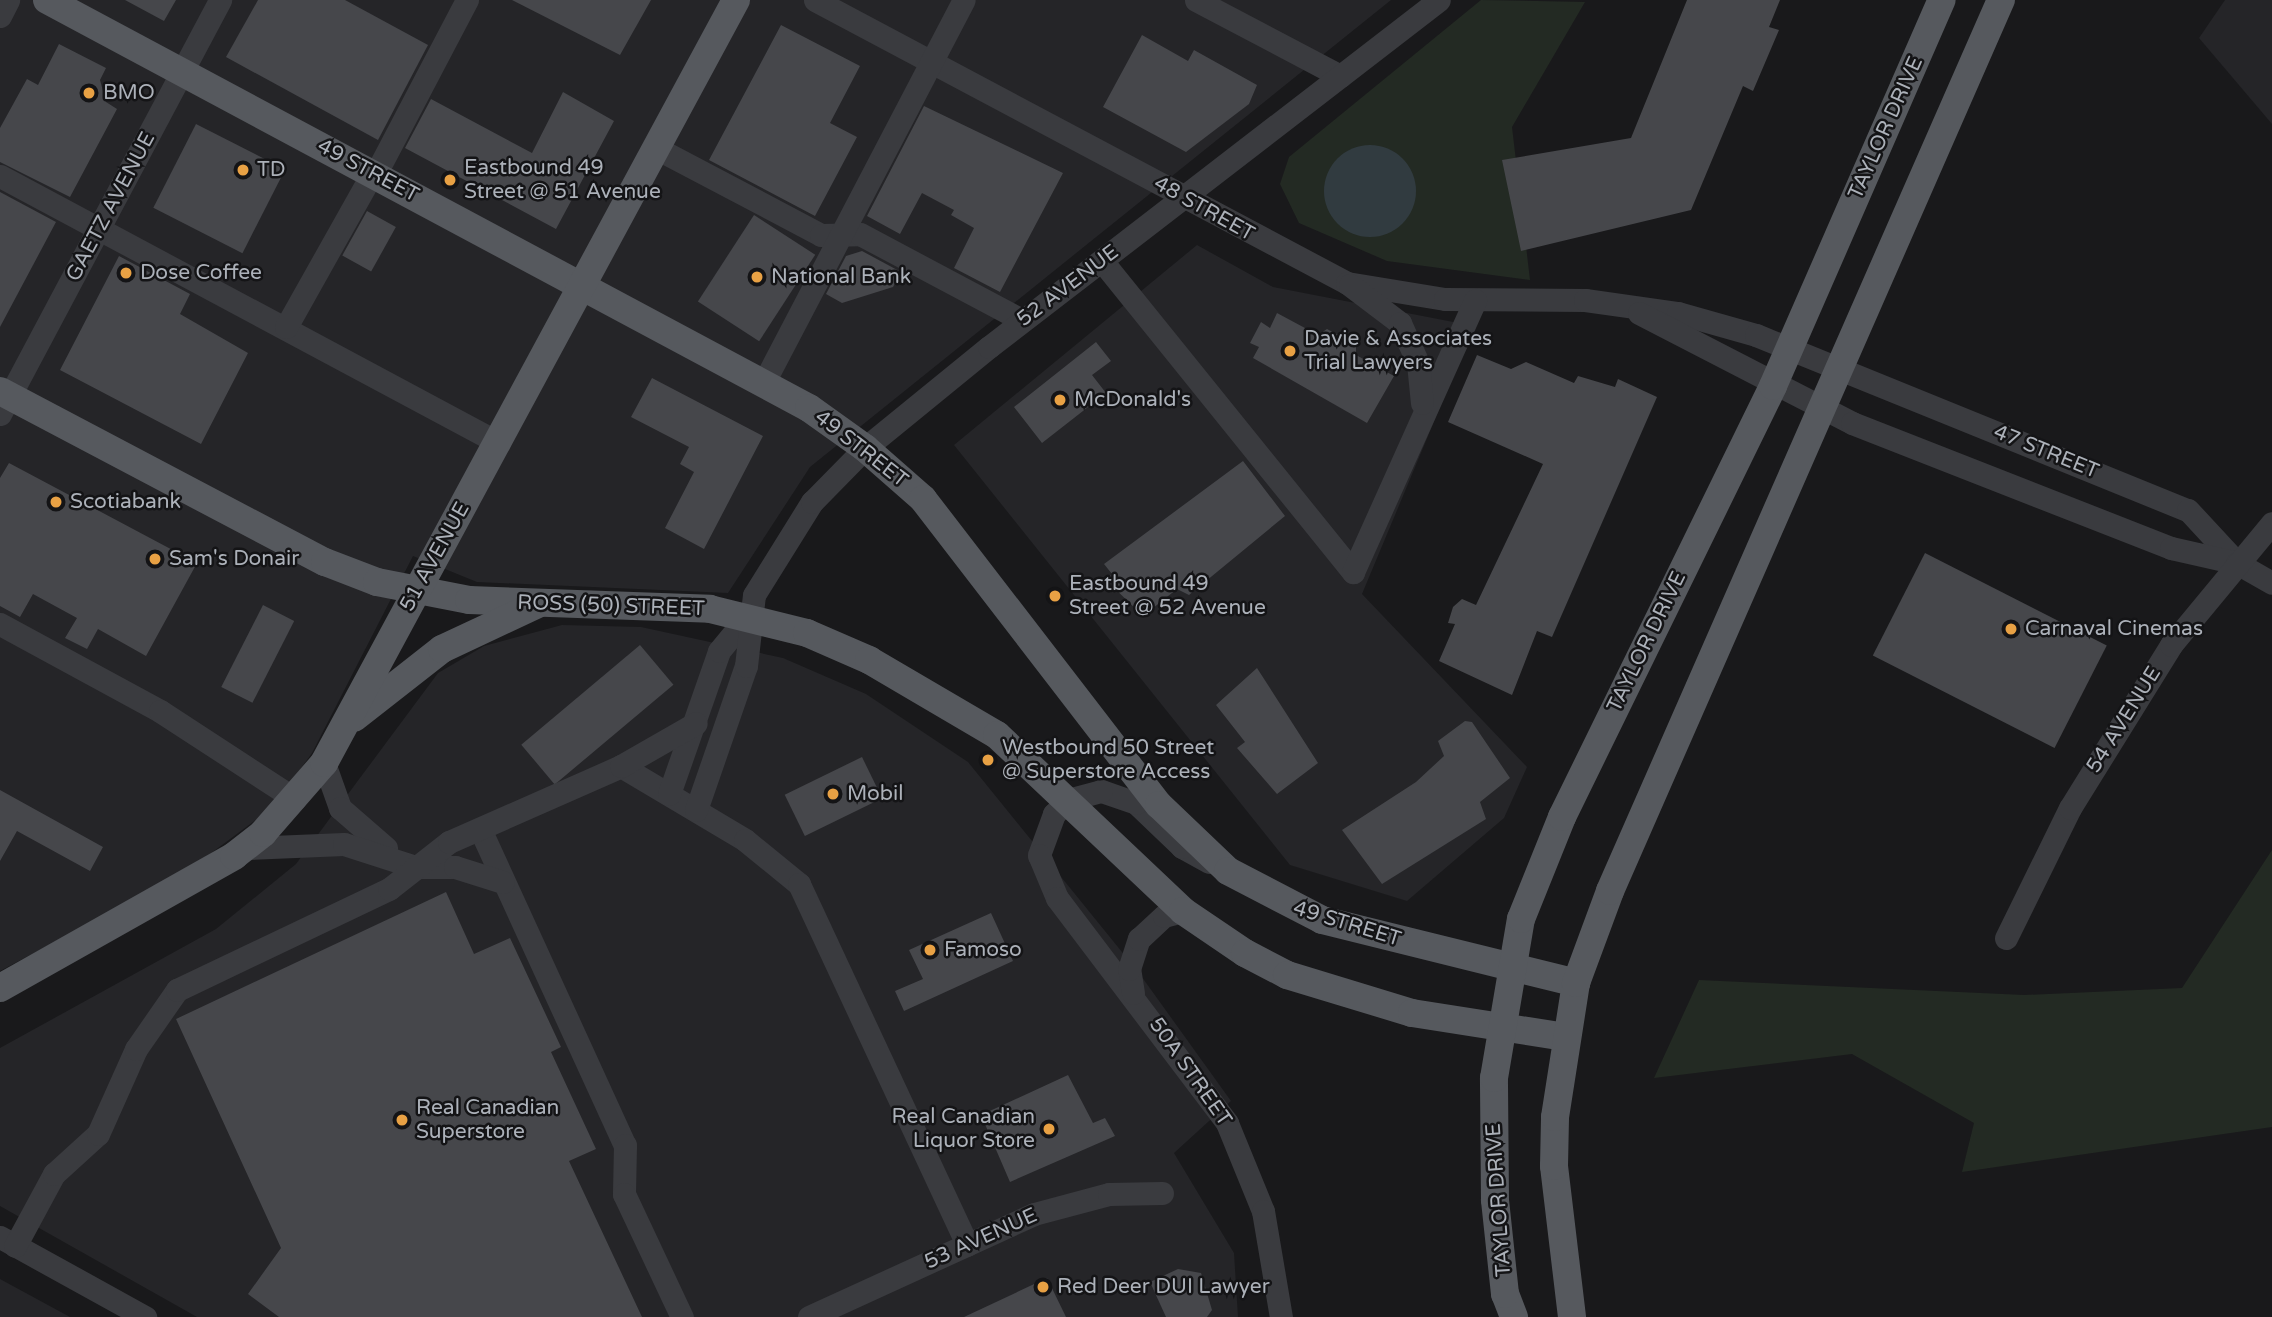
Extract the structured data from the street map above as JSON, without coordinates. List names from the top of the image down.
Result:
{
  "streets": {
    "main road": [
      "TAYLOR DRIVE",
      "49 STREET",
      "51 AVENUE",
      "ROSS (50) STREET"
    ],
    "street": [
      "GAETZ AVENUE",
      "48 STREET",
      "52 AVENUE",
      "47 STREET",
      "54 AVENUE",
      "50A STREET",
      "53 AVENUE"
    ]
  },
  "crossings": [
    ["TAYLOR DRIVE", "49 STREET"],
    ["TAYLOR DRIVE", "48 STREET"],
    ["TAYLOR DRIVE", "47 STREET"],
    ["TAYLOR DRIVE", "ROSS (50) STREET"],
    ["49 STREET", "GAETZ AVENUE"],
    ["49 STREET", "52 AVENUE"],
    ["49 STREET", "51 AVENUE"],
    ["GAETZ AVENUE", "ROSS (50) STREET"],
    ["48 STREET", "52 AVENUE"],
    ["48 STREET", "47 STREET"],
    ["52 AVENUE", "ROSS (50) STREET"],
    ["47 STREET", "54 AVENUE"],
    ["51 AVENUE", "ROSS (50) STREET"],
    ["ROSS (50) STREET", "50A STREET"]
  ],
  "places": [
    "BMO",
    "TD",
    "Eastbound 49 Street @ 51 Avenue",
    "Dose Coffee",
    "National Bank",
    "Davie & Associates Trial Lawyers",
    "McDonald's",
    "Scotiabank",
    "Sam's Donair",
    "Eastbound 49 Street @ 52 Avenue",
    "Carnaval Cinemas",
    "Westbound 50 Street @ Superstore Access",
    "Mobil",
    "Famoso",
    "Real Canadian Superstore",
    "Real Canadian Liquor Store",
    "Red Deer DUI Lawyer"
  ]
}
